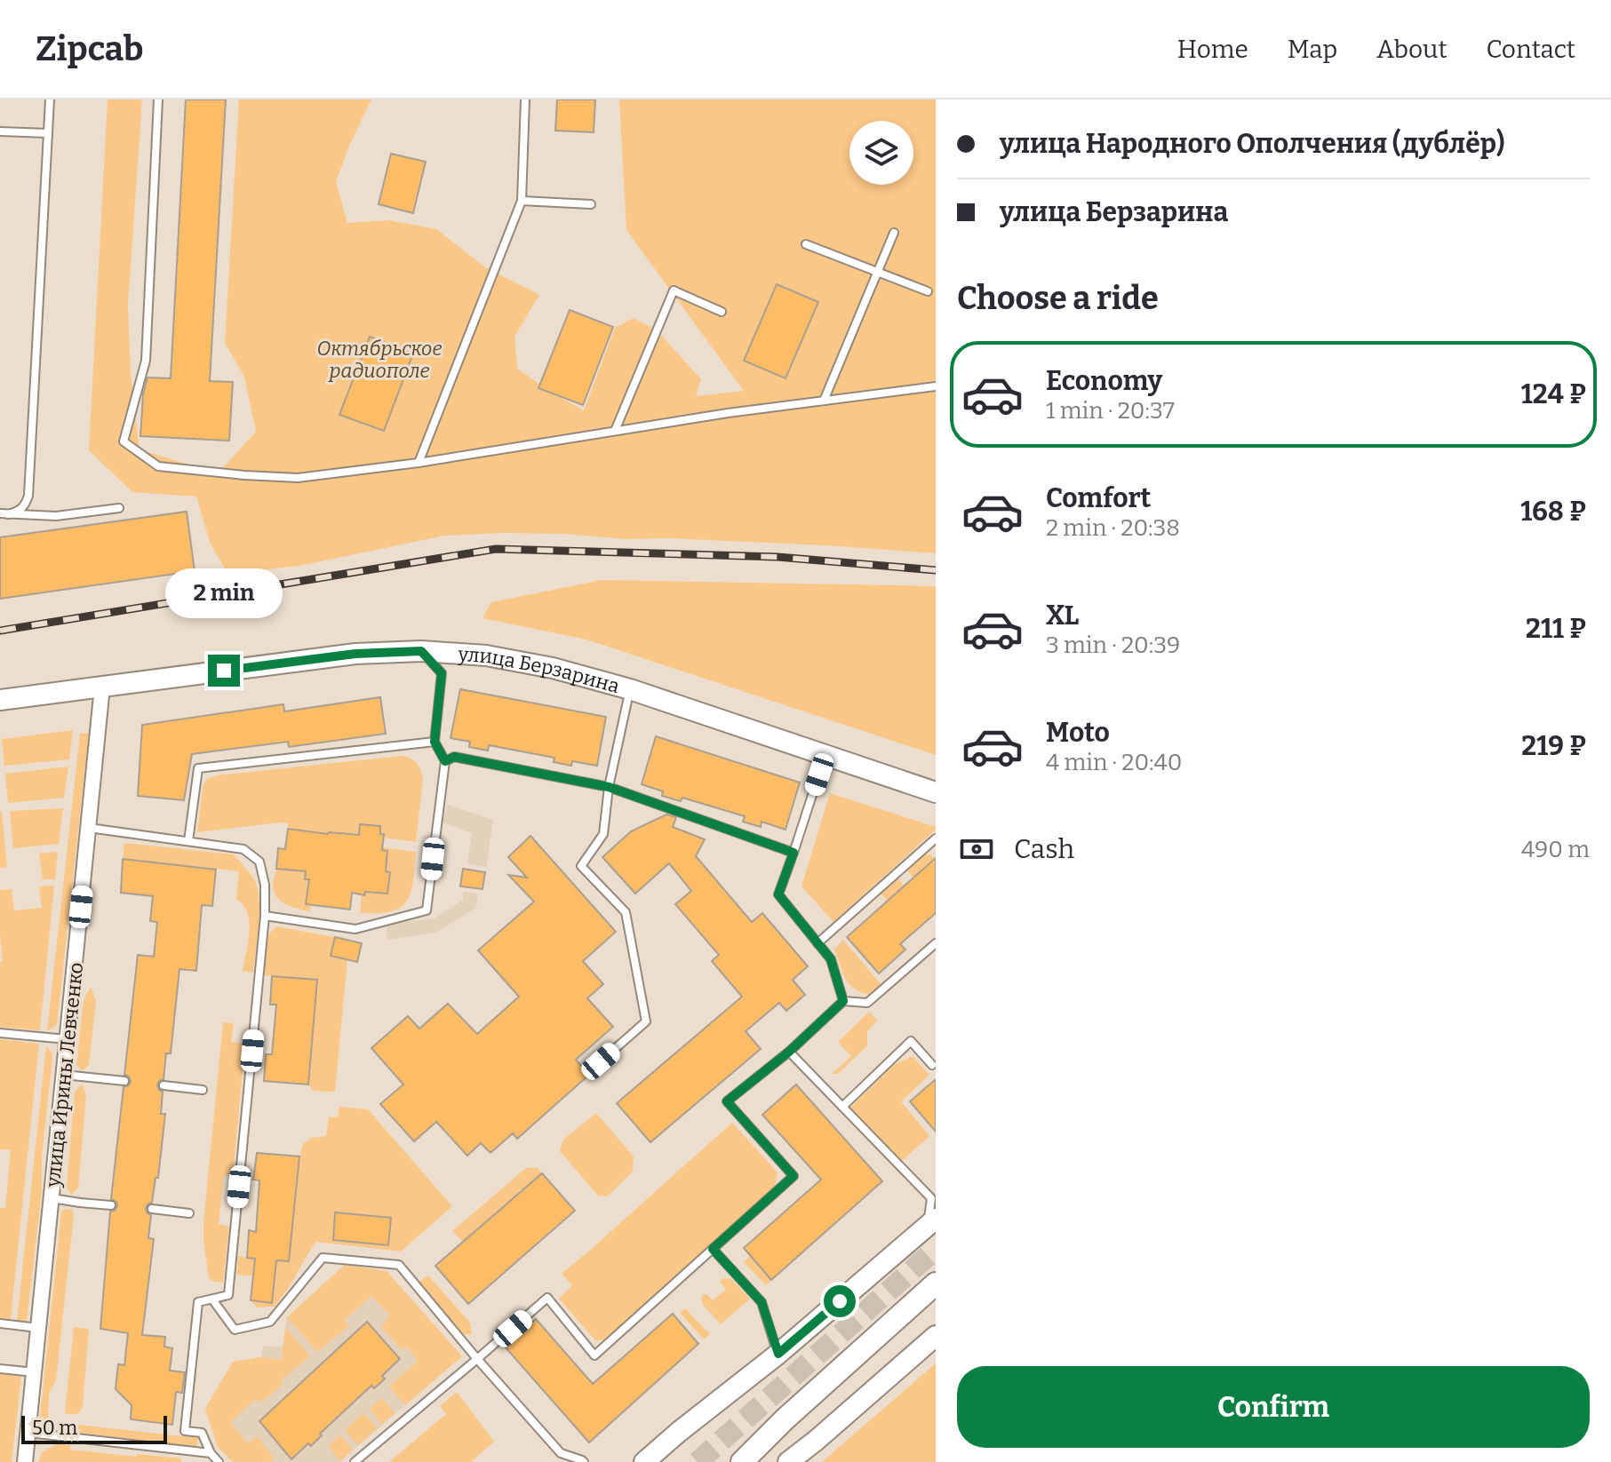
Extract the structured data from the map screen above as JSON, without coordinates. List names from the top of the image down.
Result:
{
  "streets": {
    "street": ["улица Берзарина", "улица Ирины Левченко"]
  },
  "crossings": [
    ["улица Берзарина", "улица Ирины Левченко"]
  ],
  "parks": ["Октябрьское радиополе"],
  "scale_bar": "50 m",
  "page": {
    "header": "Zipcab",
    "nav": [
      "Home",
      "Map",
      "About",
      "Contact"
    ],
    "banner": ["улица Народного Ополчения (дублёр)", "улица Берзарина"],
    "heading": "Choose a ride",
    "list": [
      {
        "name": "Economy",
        "note": "1 min · 20:37",
        "value": "124 ₽"
      },
      {
        "name": "Comfort",
        "note": "2 min · 20:38",
        "value": "168 ₽"
      },
      {
        "name": "XL",
        "note": "3 min · 20:39",
        "value": "211 ₽"
      },
      {
        "name": "Moto",
        "note": "4 min · 20:40",
        "value": "219 ₽"
      }
    ],
    "bubble": "2 min",
    "pay": ["Cash", "490 m"],
    "buttons": "Confirm",
    "scale": "50 m"
  }
}
